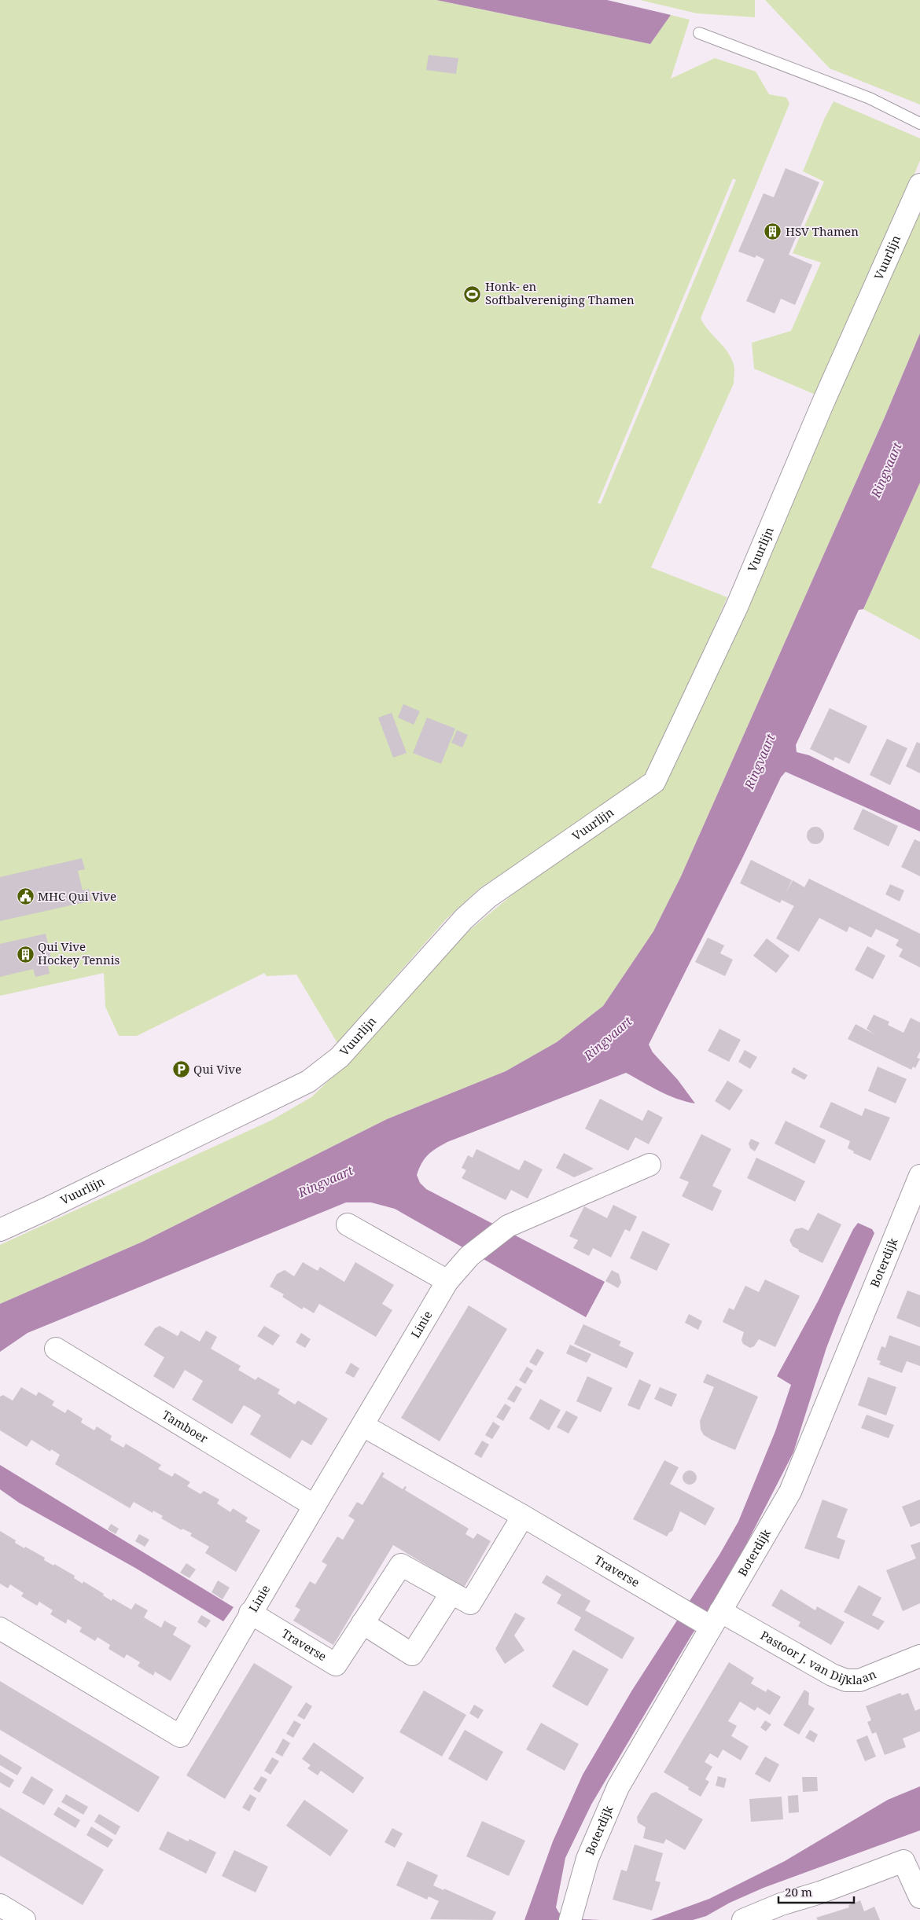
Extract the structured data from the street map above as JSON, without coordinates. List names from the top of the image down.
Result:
{
  "streets": {
    "street": [
      "Vuurlijn",
      "Boterdijk",
      "Linie",
      "Tamboer",
      "Traverse",
      "Pastoor J. van Dijklaan"
    ]
  },
  "crossings": [
    ["Boterdijk", "Traverse"],
    ["Boterdijk", "Pastoor J. van Dijklaan"],
    ["Linie", "Tamboer"],
    ["Linie", "Traverse"],
    ["Traverse", "Pastoor J. van Dijklaan"]
  ],
  "water": ["Ringvaart"],
  "places": {
    "building": ["HSV Thamen", "Qui Vive Hockey Tennis"],
    "sports": ["Honk- en Softbalvereniging Thamen"],
    "public building": ["MHC Qui Vive"],
    "parking": ["Qui Vive"]
  },
  "scale_bar": "20 m"
}
